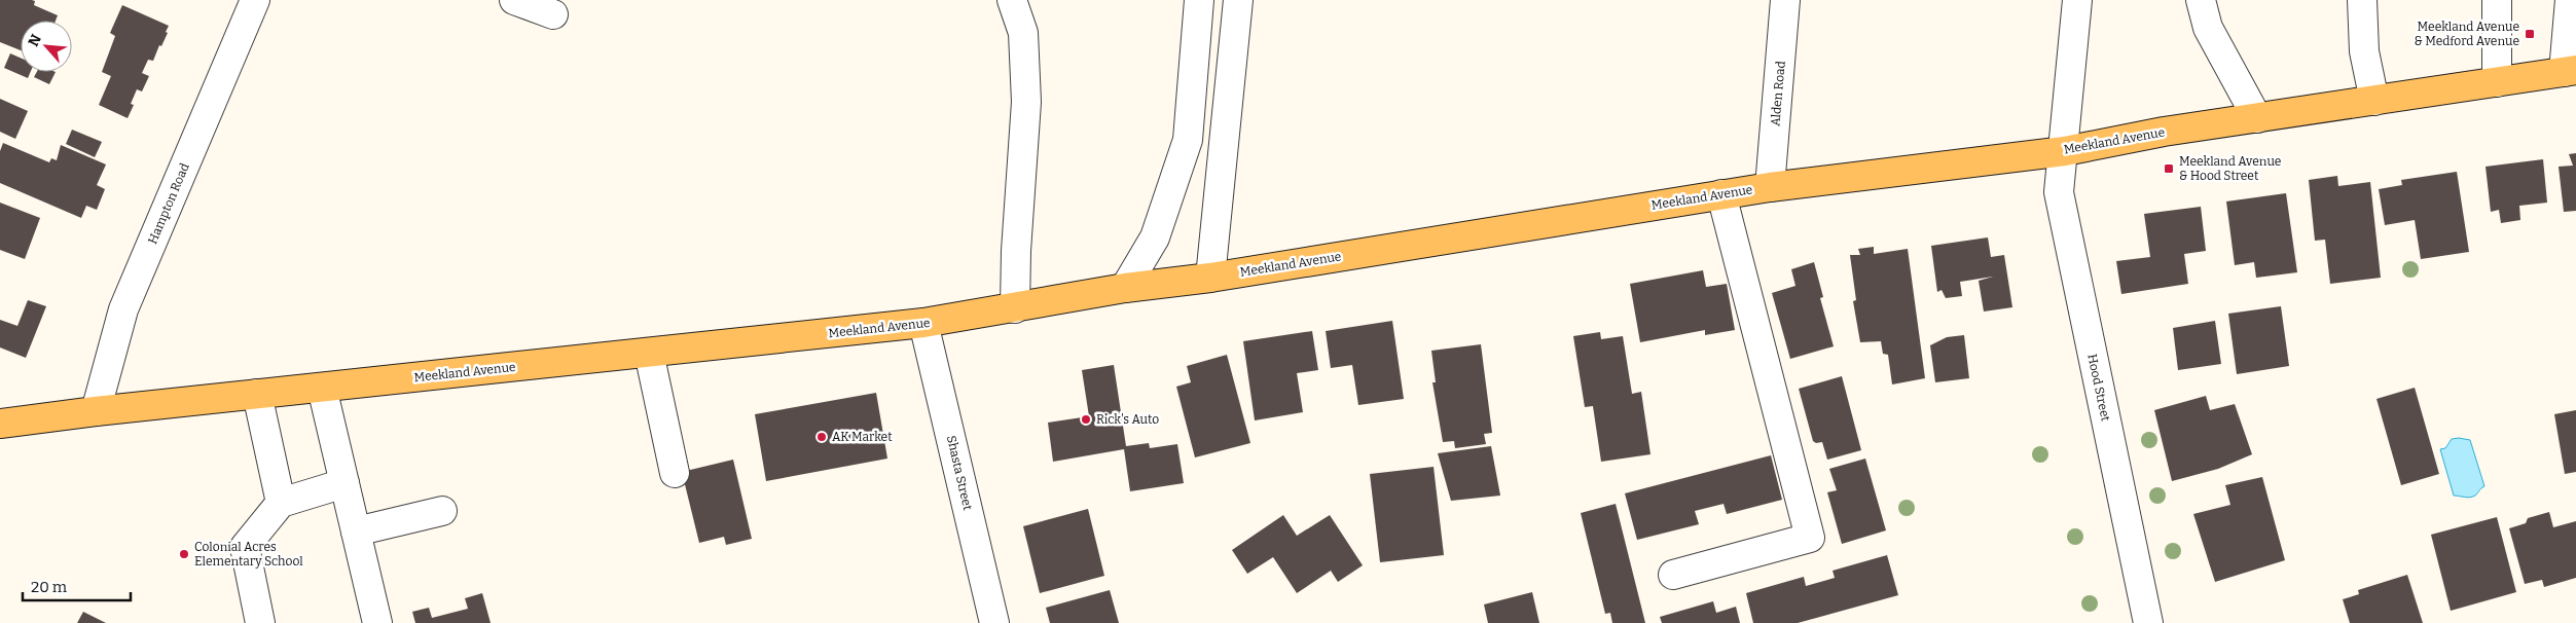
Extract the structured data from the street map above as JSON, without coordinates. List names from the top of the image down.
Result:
{
  "streets": {
    "main road": ["Meekland Avenue"],
    "street": [
      "Alden Road",
      "Hampton Road",
      "Hood Street",
      "Shasta Street"
    ]
  },
  "crossings": [
    ["Alden Road", "Meekland Avenue"],
    ["Meekland Avenue", "Hampton Road"],
    ["Meekland Avenue", "Hood Street"],
    ["Meekland Avenue", "Shasta Street"]
  ],
  "places": {
    "transit": ["Meekland Avenue & Medford Avenue", "Meekland Avenue & Hood Street"],
    "other": ["Rick's Auto", "AK Market", "Colonial Acres Elementary School"]
  },
  "scale_bar": "20 m",
  "north": "top left"
}
